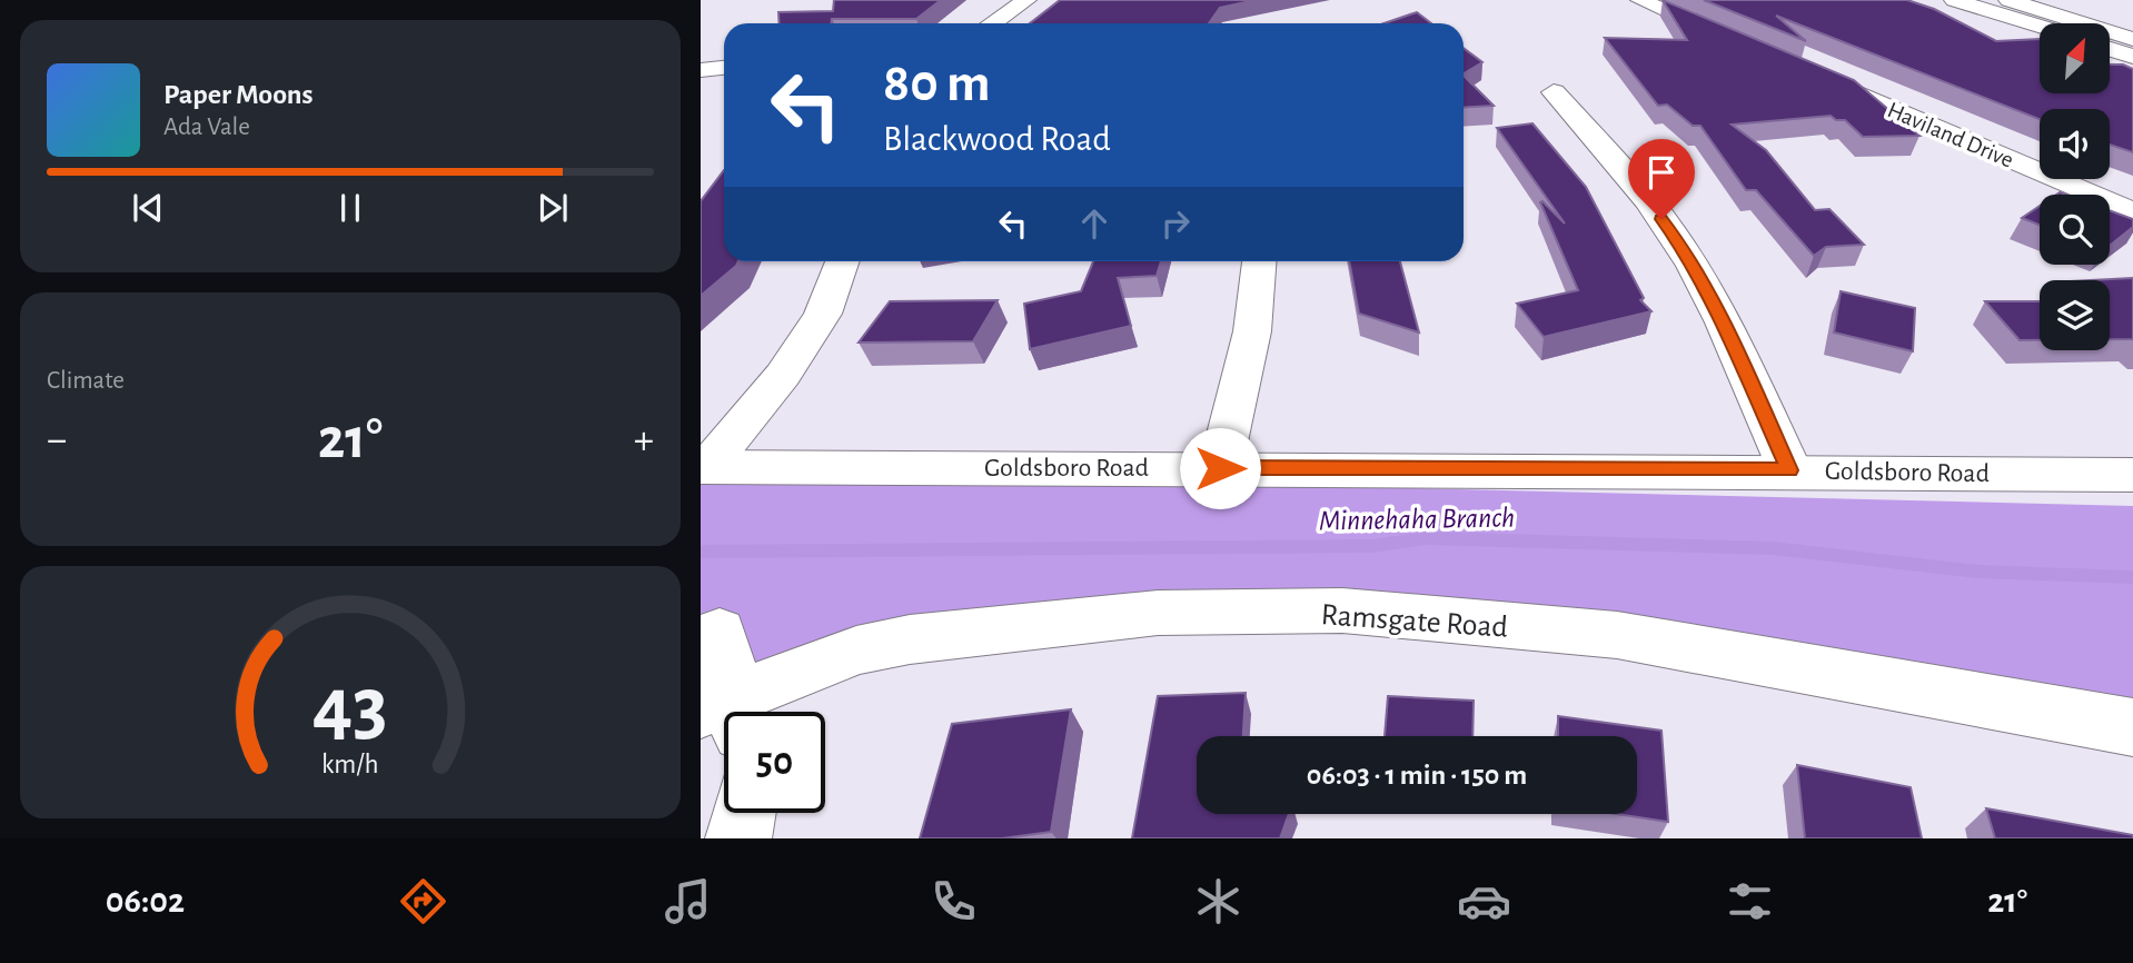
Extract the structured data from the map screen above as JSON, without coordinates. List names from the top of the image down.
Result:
{
  "streets": {
    "street": ["Haviland Drive", "Goldsboro Road", "Ramsgate Road"]
  },
  "water": ["Minnehaha Branch"],
  "north": "top right",
  "page": {
    "turn": ["80 m", "Blackwood Road"],
    "song": ["Paper Moons", "Ada Vale"],
    "tile": "Climate",
    "heat": ["−", "21°", "+"],
    "limit": "50",
    "trip": "06:03 · 1 min · 150 m",
    "tabs": ["06:02", "21°"],
    "gauge": ["43", "km/h"]
  }
}
